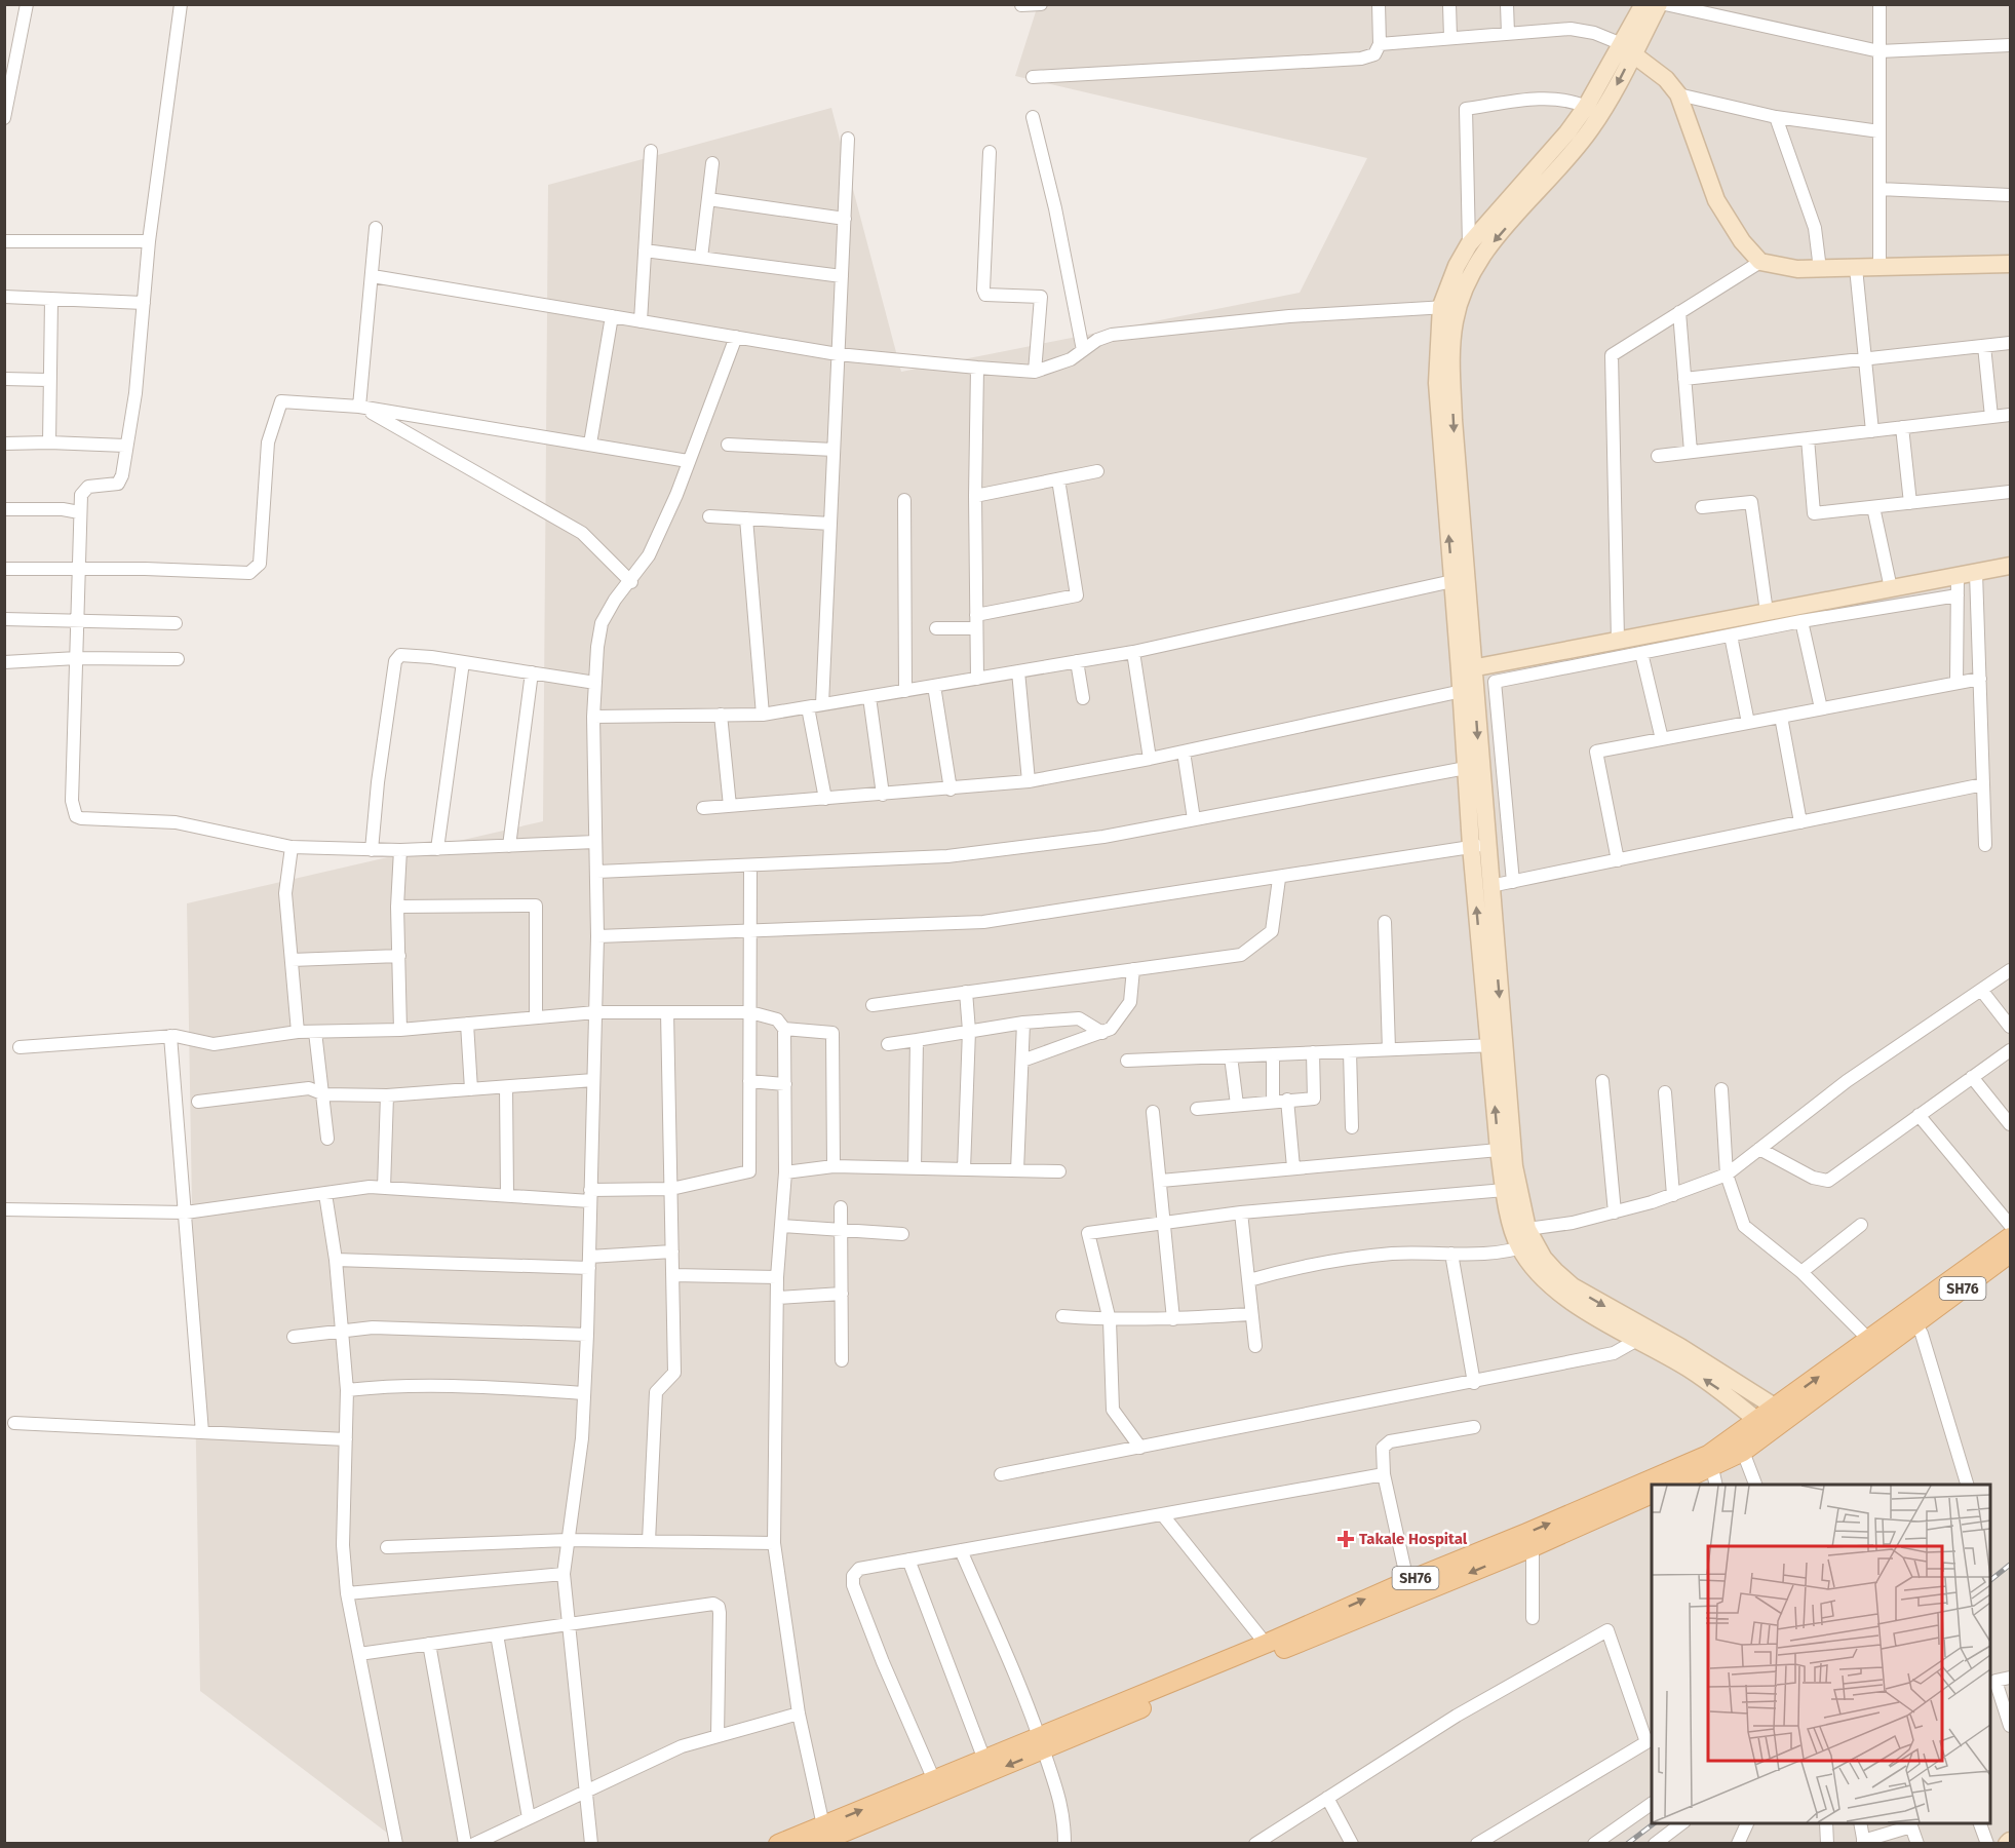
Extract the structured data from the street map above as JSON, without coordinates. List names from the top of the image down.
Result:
{
  "streets": {
    "main road": ["SH76"]
  },
  "places": {
    "health": ["Takale Hospital"]
  }
}
